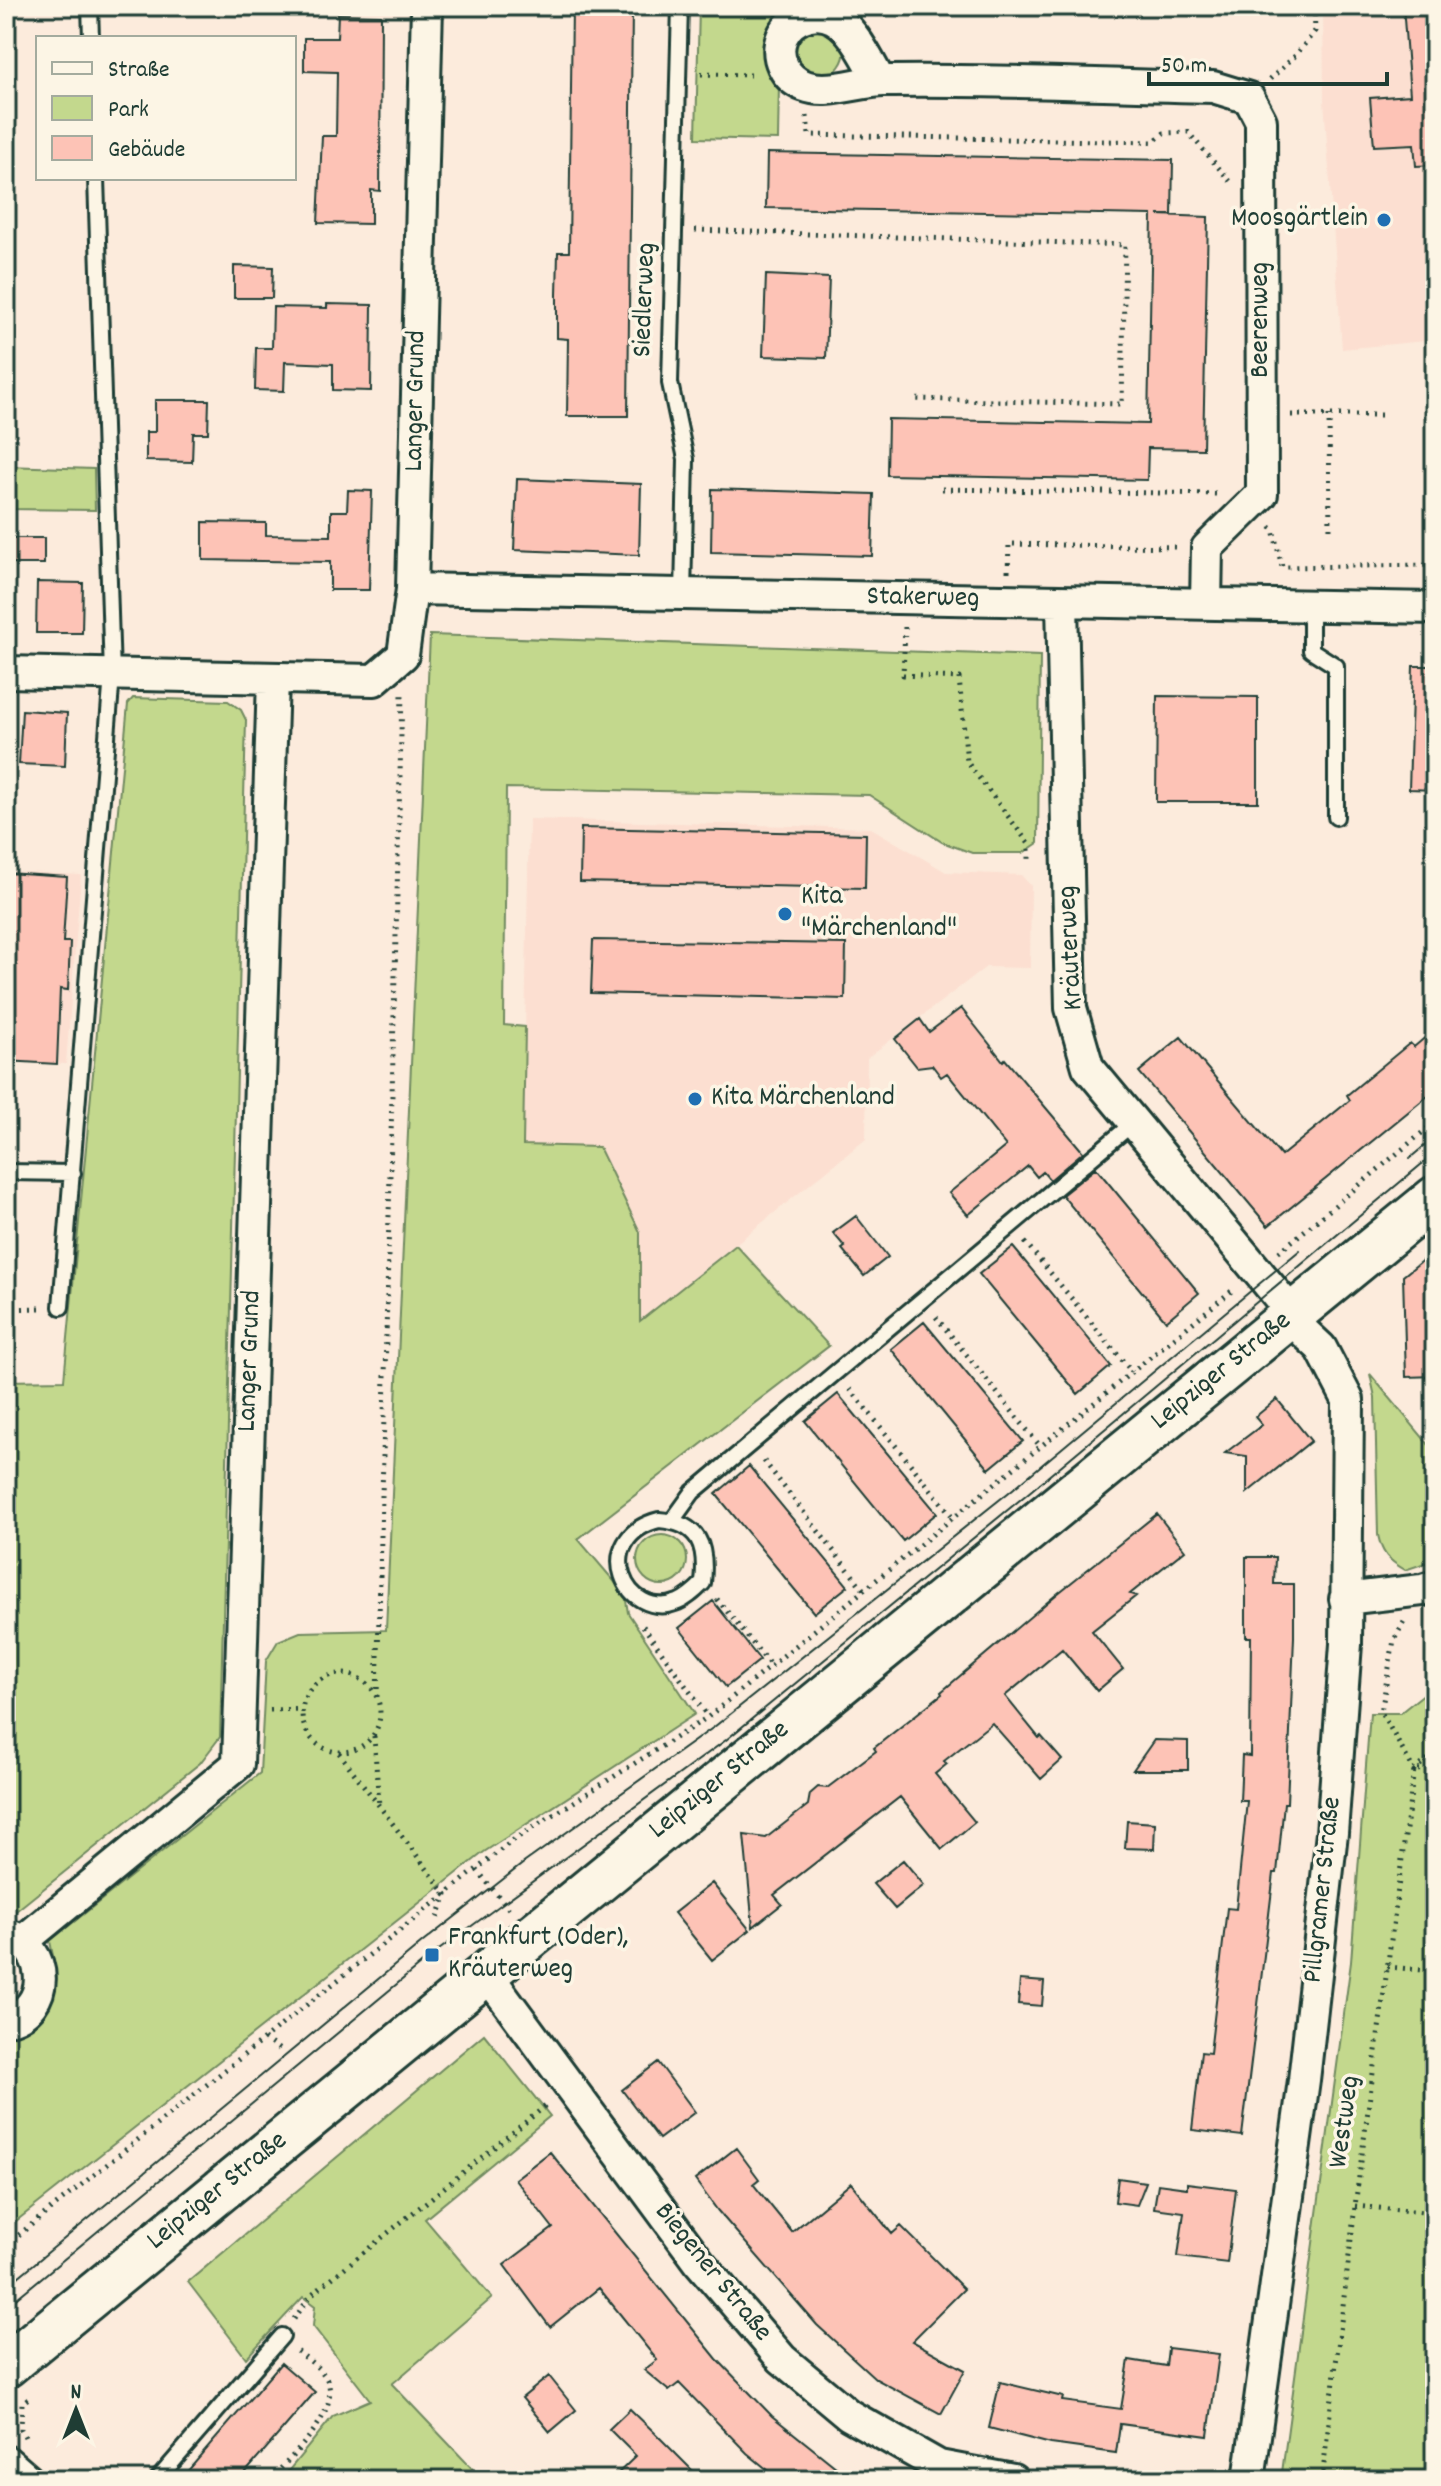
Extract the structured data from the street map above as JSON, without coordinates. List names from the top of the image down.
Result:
{
  "streets": {
    "street": [
      "Beerenweg",
      "Langer Grund",
      "Stakerweg",
      "Kräuterweg",
      "Leipziger Straße",
      "Pillgramer Straße",
      "Biegener Straße"
    ],
    "lane": ["Siedlerweg"],
    "path": ["Westweg"]
  },
  "crossings": [
    ["Siedlerweg", "Stakerweg"],
    ["Langer Grund", "Stakerweg"],
    ["Stakerweg", "Kräuterweg"],
    ["Kräuterweg", "Leipziger Straße"],
    ["Kräuterweg", "Pillgramer Straße"],
    ["Leipziger Straße", "Pillgramer Straße"],
    ["Leipziger Straße", "Biegener Straße"]
  ],
  "places": {
    "other": ["Moosgärtlein", "Kita \"Märchenland\"", "Kita Märchenland"],
    "transit": ["Frankfurt (Oder), Kräuterweg"]
  },
  "legend": ["Straße", "Park", "Gebäude"],
  "scale_bar": "50 m",
  "north": "top"
}
